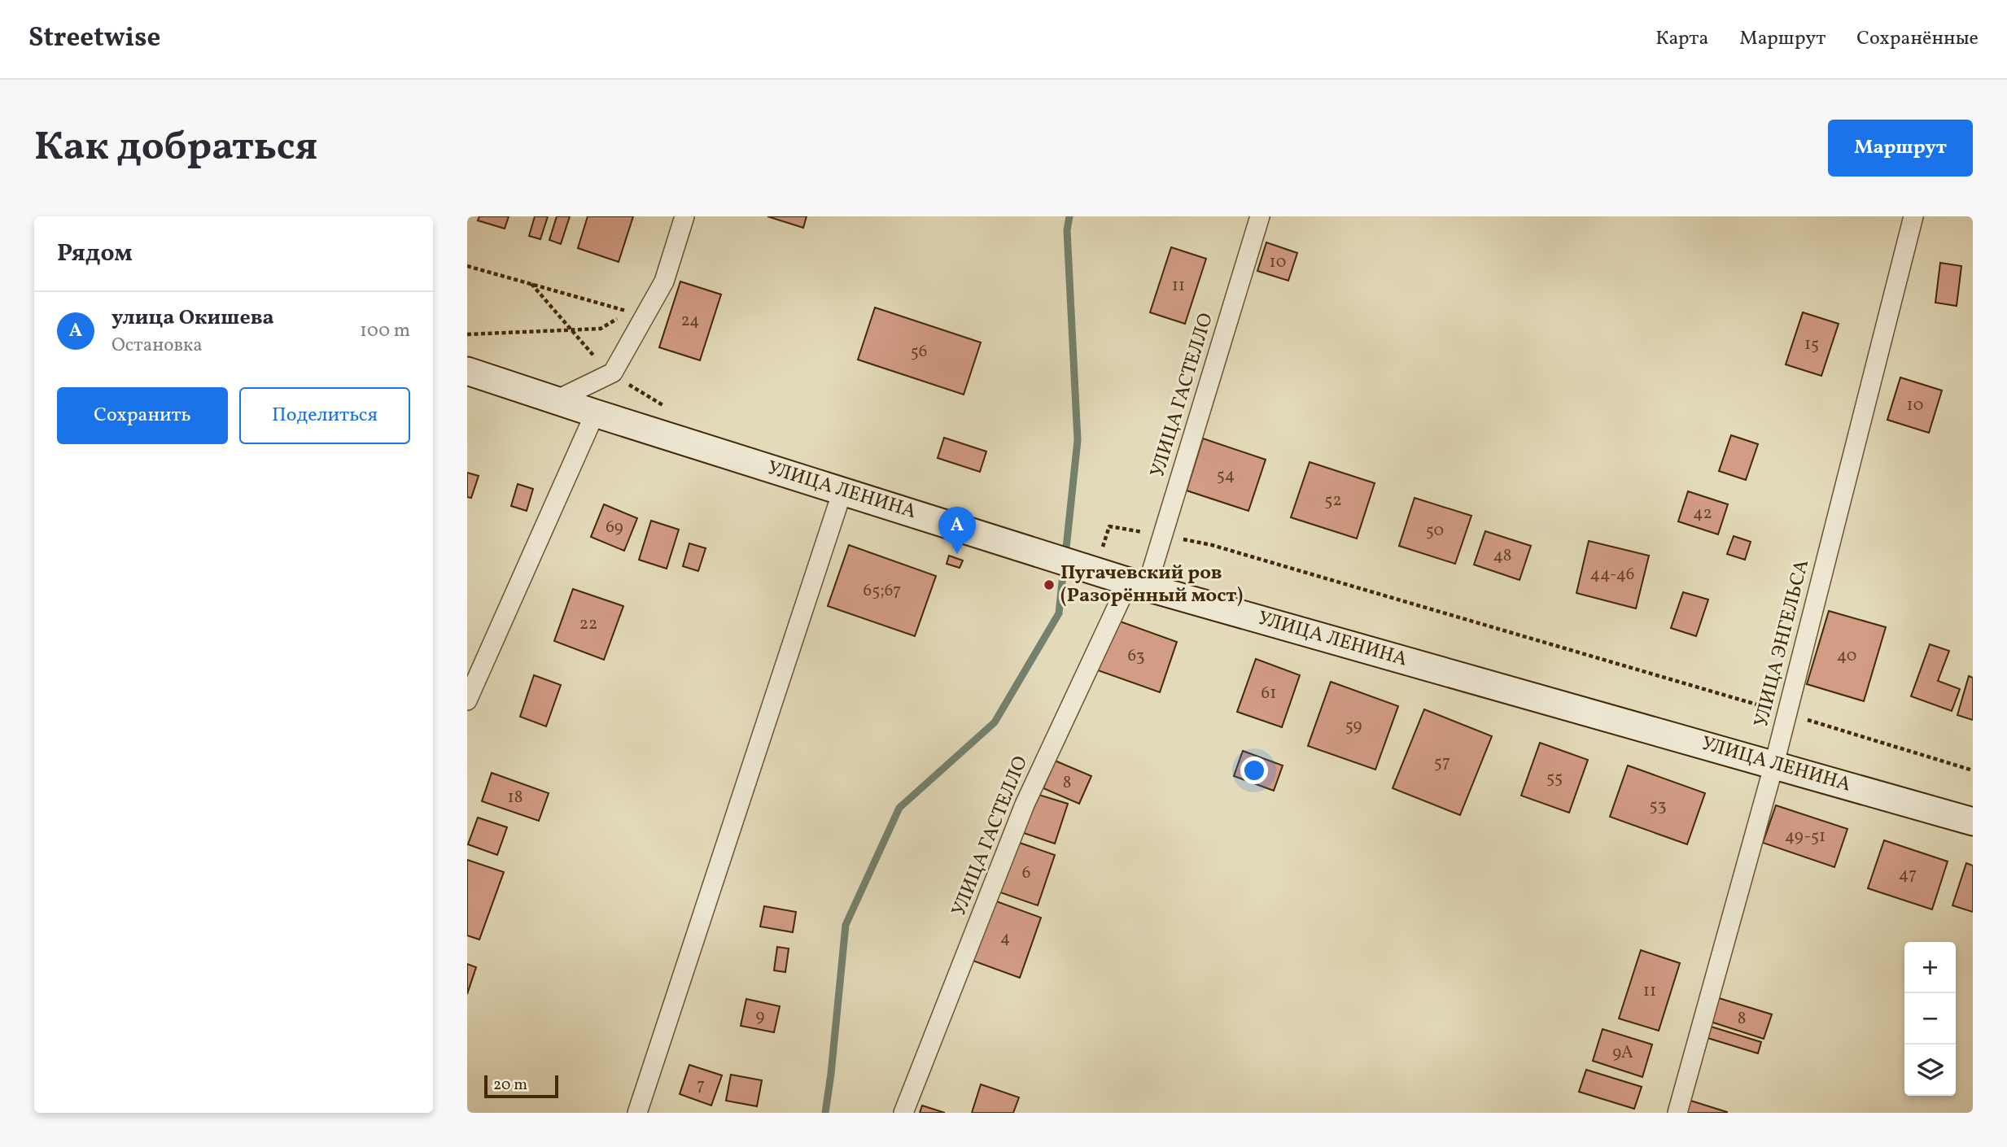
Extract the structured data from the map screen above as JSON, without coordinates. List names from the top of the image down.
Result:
{
  "streets": {
    "main road": ["УЛИЦА ЛЕНИНА"],
    "street": ["УЛИЦА ГАСТЕЛЛО", "УЛИЦА ЭНГЕЛЬСА"]
  },
  "crossings": [
    ["УЛИЦА ГАСТЕЛЛО", "УЛИЦА ЛЕНИНА"],
    ["УЛИЦА ЛЕНИНА", "УЛИЦА ЭНГЕЛЬСА"]
  ],
  "places": ["Пугачевский ров (Разорённый мост)"],
  "house_numbers": [
    "10",
    "11",
    "24",
    "15",
    "56",
    "10",
    "54",
    "52",
    "42",
    "69",
    "50",
    "48",
    "44-46",
    "65;67",
    "22",
    "63",
    "40",
    "61",
    "59",
    "57",
    "55",
    "8",
    "18",
    "53",
    "49-51",
    "6",
    "47",
    "4",
    "11",
    "9",
    "8",
    "9А",
    "7"
  ],
  "scale_bar": "20 m",
  "page": {
    "header": "Streetwise",
    "nav": ["Карта", "Маршрут", "Сохранённые"],
    "buttons": [
      "Маршрут",
      ["Сохранить", "Поделиться"]
    ],
    "title": "Как добраться",
    "heading": "Рядом",
    "list": [
      {
        "mark": "A",
        "name": "улица Окишева",
        "note": "Остановка",
        "value": "100 m"
      }
    ],
    "pins": "A",
    "map_buttons": ["+", "−"],
    "scale": "20 m"
  }
}
